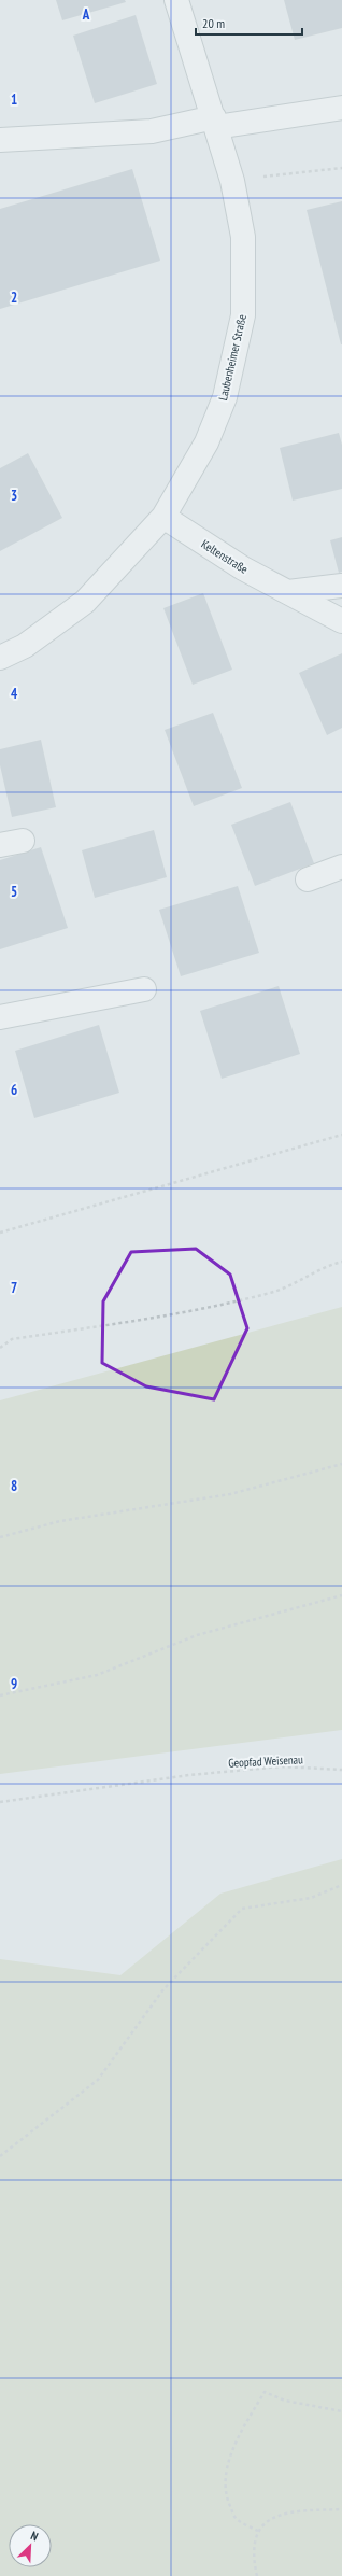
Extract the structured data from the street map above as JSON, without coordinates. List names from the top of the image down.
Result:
{
  "streets": {
    "street": ["Laubenheimer Straße", "Keltenstraße"],
    "path": ["Geopfad Weisenau"]
  },
  "crossings": [
    ["Laubenheimer Straße", "Keltenstraße"]
  ],
  "scale_bar": "20 m",
  "north": "top right",
  "grid": {
    "columns": ["A"],
    "rows": [
      "1",
      "2",
      "3",
      "4",
      "5",
      "6",
      "7",
      "8",
      "9"
    ]
  }
}
